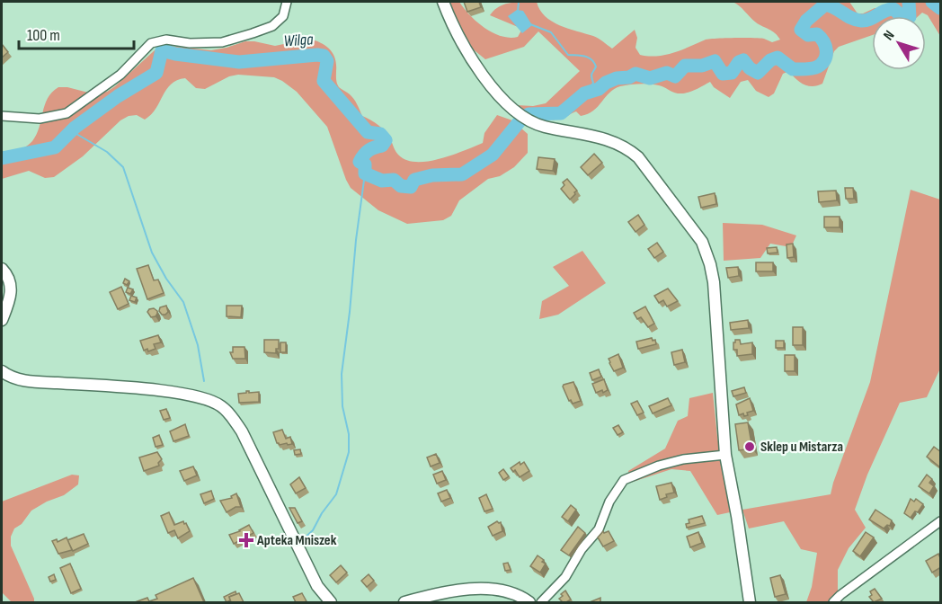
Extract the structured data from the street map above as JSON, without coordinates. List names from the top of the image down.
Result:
{
  "water": ["Wilga"],
  "places": {
    "other": ["Sklep u Mistarza"],
    "health": ["Apteka Mniszek"]
  },
  "scale_bar": "100 m",
  "north": "top left"
}
